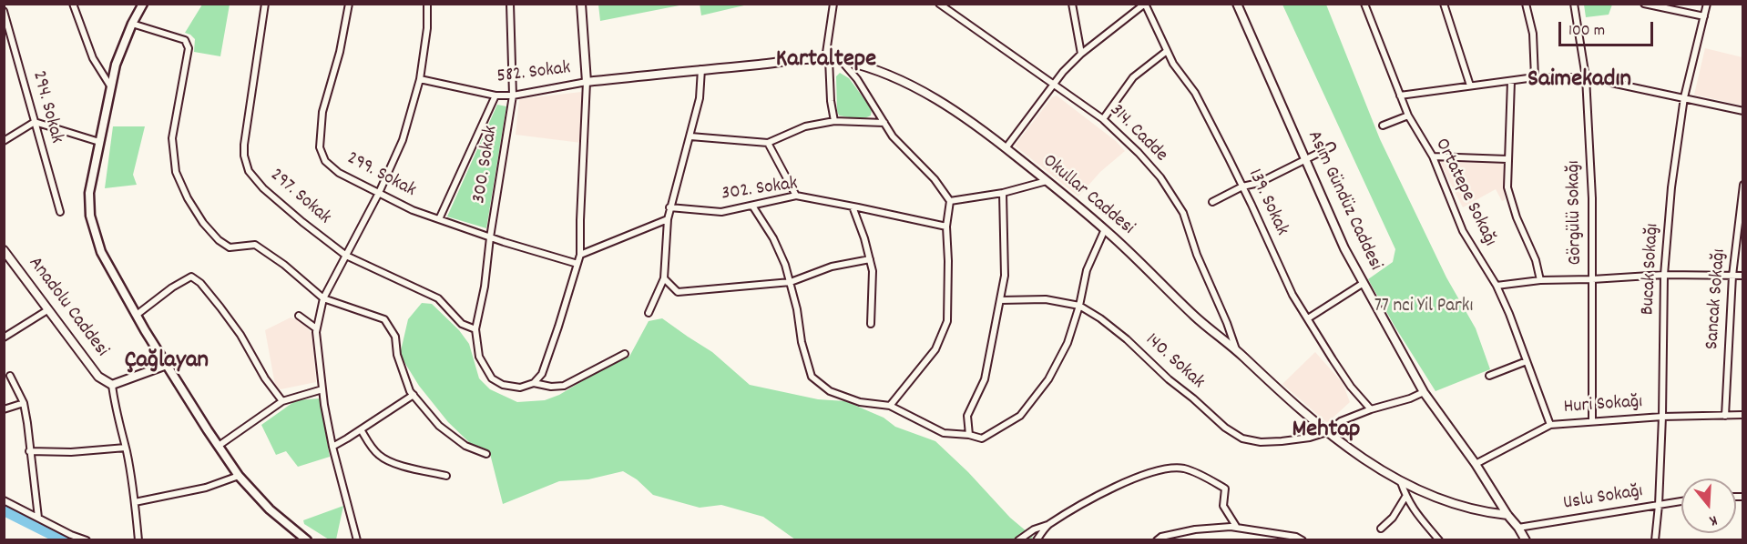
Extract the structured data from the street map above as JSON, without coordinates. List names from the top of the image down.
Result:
{
  "streets": {
    "street": [
      "582. Sokak",
      "294. Sokak",
      "314. Cadde",
      "300. Sokak",
      "299. Sokak",
      "302. Sokak",
      "Ortatepe Sokağı",
      "Okullar Caddesi",
      "297. Sokak",
      "Asım Gündüz Caddesi",
      "139. Sokak",
      "Görgülü Sokağı",
      "Bucak Sokağı",
      "Sancak Sokağı",
      "Anadolu Caddesi",
      "140. Sokak",
      "Huri Sokağı",
      "Uslu Sokağı"
    ]
  },
  "crossings": [
    ["582. Sokak", "300. Sokak"],
    ["582. Sokak", "Okullar Caddesi"],
    ["314. Cadde", "Okullar Caddesi"],
    ["300. Sokak", "299. Sokak"],
    ["300. Sokak", "297. Sokak"],
    ["Ortatepe Sokağı", "Huri Sokağı"],
    ["Okullar Caddesi", "Asım Gündüz Caddesi"],
    ["Okullar Caddesi", "140. Sokak"],
    ["Asım Gündüz Caddesi", "140. Sokak"],
    ["Asım Gündüz Caddesi", "Huri Sokağı"],
    ["Asım Gündüz Caddesi", "Uslu Sokağı"],
    ["139. Sokak", "140. Sokak"],
    ["Görgülü Sokağı", "Huri Sokağı"],
    ["Bucak Sokağı", "Huri Sokağı"],
    ["Bucak Sokağı", "Uslu Sokağı"],
    ["Sancak Sokağı", "Huri Sokağı"]
  ],
  "districts": [
    "Kartaltepe",
    "Saimekadın",
    "Çağlayan",
    "Mehtap"
  ],
  "parks": ["77 nci Yil Parkı"],
  "scale_bar": "100 m",
  "north": "bottom"
}
